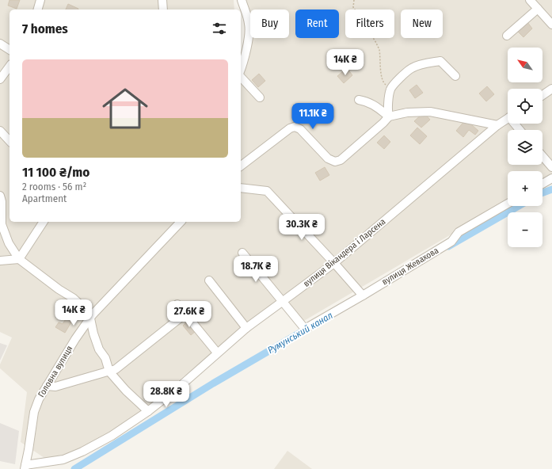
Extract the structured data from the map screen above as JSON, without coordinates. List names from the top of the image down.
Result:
{
  "streets": {
    "street": ["вулиця Вікандера і Ларсена", "вулиця Жевахова", "Головна вулиця"]
  },
  "crossings": [
    ["вулиця Вікандера і Ларсена", "вулиця Жевахова"],
    ["вулиця Вікандера і Ларсена", "Головна вулиця"]
  ],
  "water": ["Румунський канал"],
  "north": "top left",
  "page": {
    "chip": [
      "Buy",
      "Rent",
      "Filters",
      "New"
    ],
    "heading": "7 homes",
    "map_buttons": ["+", "−"],
    "list": [
      {
        "name": "11 100 ₴/mo",
        "note": "2 rooms · 56 m² · Apartment"
      }
    ],
    "price": [
      "14K ₴",
      "11.1K ₴",
      "30.3K ₴",
      "18.7K ₴",
      "14K ₴",
      "27.6K ₴",
      "28.8K ₴"
    ]
  }
}
